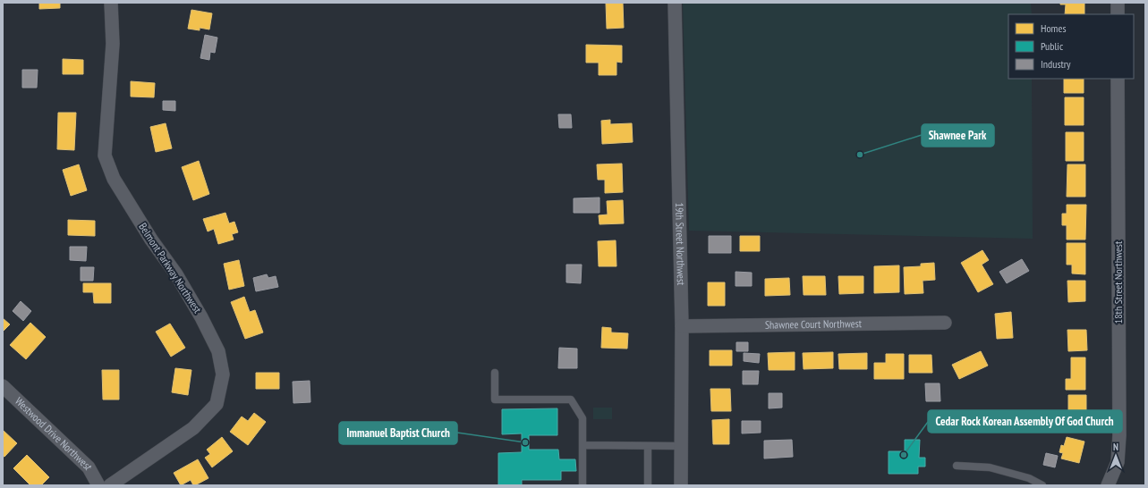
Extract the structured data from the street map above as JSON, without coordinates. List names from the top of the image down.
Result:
{
  "streets": {
    "street": [
      "19th Street Northwest",
      "Belmont Parkway Northwest",
      "18th Street Northwest",
      "Shawnee Court Northwest",
      "Westwood Drive Northwest"
    ]
  },
  "crossings": [
    ["19th Street Northwest", "Shawnee Court Northwest"]
  ],
  "places": ["Shawnee Park", "Immanuel Baptist Church", "Cedar Rock Korean Assembly Of God Church"],
  "legend": ["Homes", "Public", "Industry"],
  "north": "top"
}
